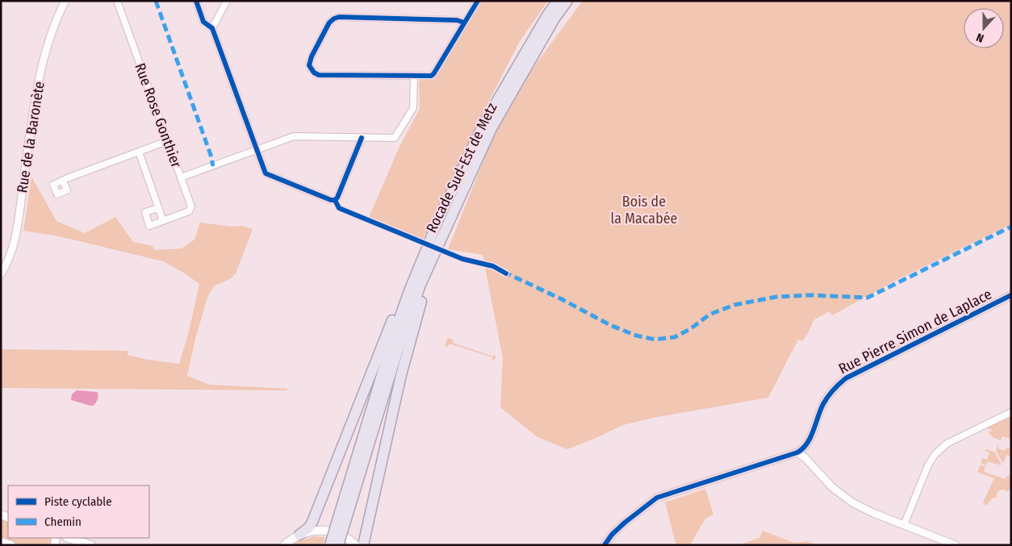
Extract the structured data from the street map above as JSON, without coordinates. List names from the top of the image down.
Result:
{
  "streets": {
    "highway": ["Rocade Sud-Est de Metz"],
    "street": ["Rue Rose Gonthier", "Rue de la Baronète", "Rue Pierre Simon de Laplace"]
  },
  "parks": ["Bois de la Macabée"],
  "legend": ["Piste cyclable", "Chemin"],
  "north": "bottom"
}
